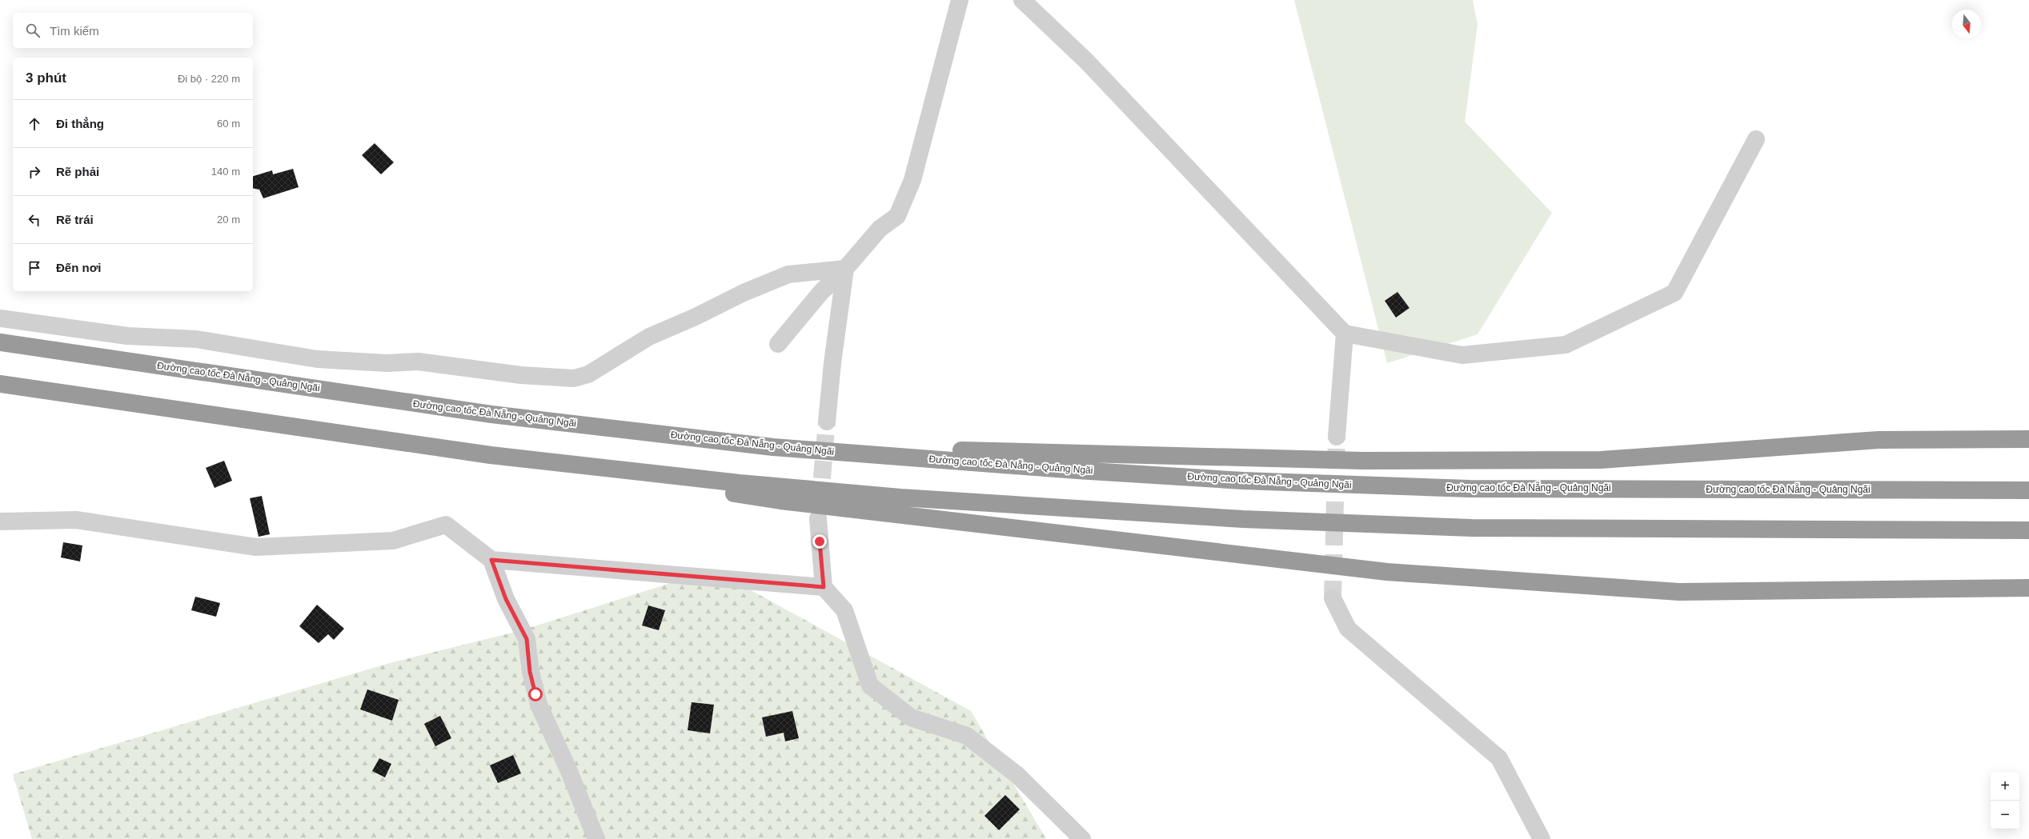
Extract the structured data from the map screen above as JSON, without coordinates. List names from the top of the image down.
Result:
{
  "streets": {
    "highway": ["Đường cao tốc Đà Nẵng - Quảng Ngãi"]
  },
  "north": "bottom",
  "page": {
    "search": "Tìm kiếm",
    "heading": ["3 phút", "Đi bộ · 220 m"],
    "list": [
      ["Đi thẳng", "60 m"],
      ["Rẽ phải", "140 m"],
      ["Rẽ trái", "20 m"],
      "Đến nơi"
    ],
    "map_buttons": ["+", "−"]
  }
}
